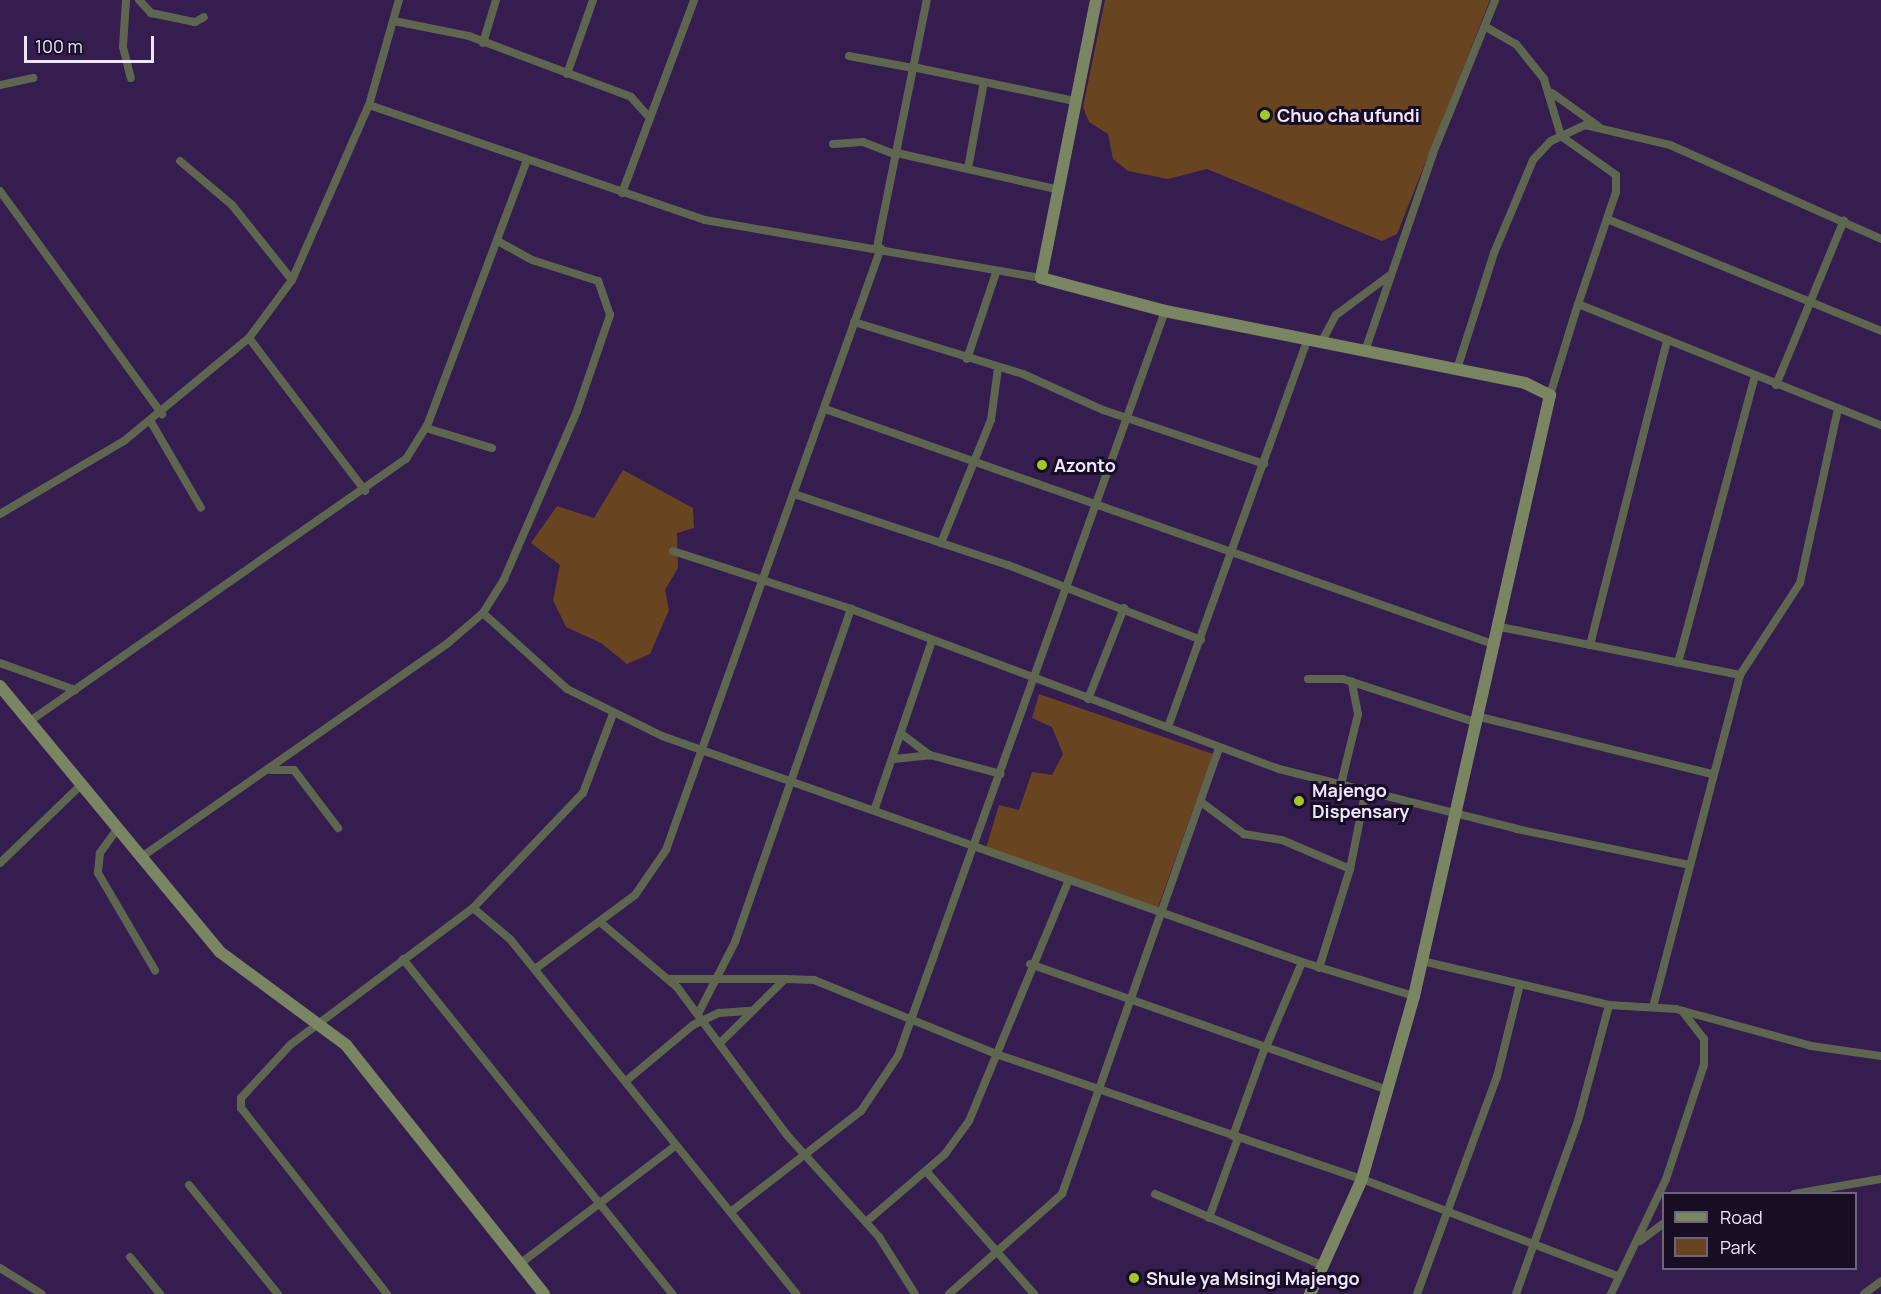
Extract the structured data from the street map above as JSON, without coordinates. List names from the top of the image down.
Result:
{
  "places": [
    "Chuo cha ufundi",
    "Azonto",
    "Majengo Dispensary",
    "Shule ya Msingi Majengo"
  ],
  "legend": ["Road", "Park"],
  "scale_bar": "100 m"
}
